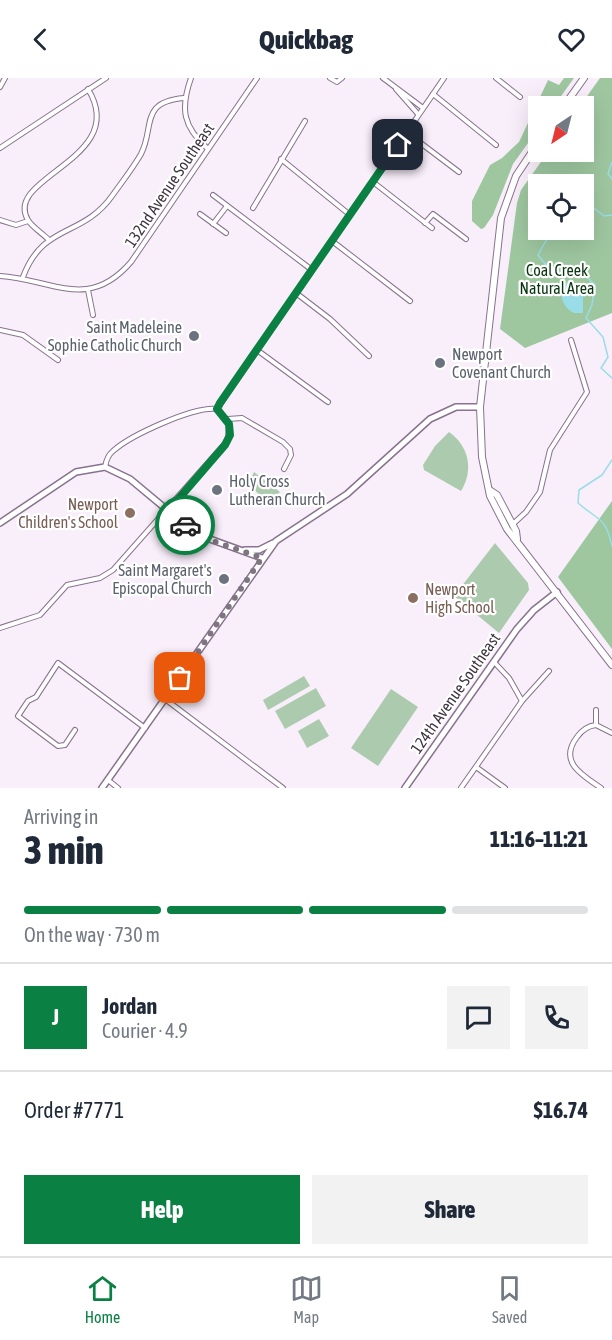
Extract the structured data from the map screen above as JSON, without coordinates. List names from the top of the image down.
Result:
{
  "streets": {
    "main road": ["124th Avenue Southeast"],
    "street": ["132nd Avenue Southeast"]
  },
  "parks": ["Coal Creek Natural Area"],
  "places": [
    "Saint Madeleine Sophie Catholic Church",
    "Newport Covenant Church",
    "Holy Cross Lutheran Church",
    "Newport Children's School",
    "Saint Margaret's Episcopal Church",
    "Newport High School"
  ],
  "north": "bottom left",
  "page": {
    "header": "Quickbag",
    "heading": ["3 min", "Arriving in", "11:16–11:21"],
    "panel": [
      "Jordan",
      "Courier · 4.9",
      "Order #7771",
      "$16.74"
    ],
    "bar": "On the way · 730 m",
    "round": "J",
    "buttons": ["Help", "Share"],
    "tabs": ["Home", "Map", "Saved"]
  }
}
